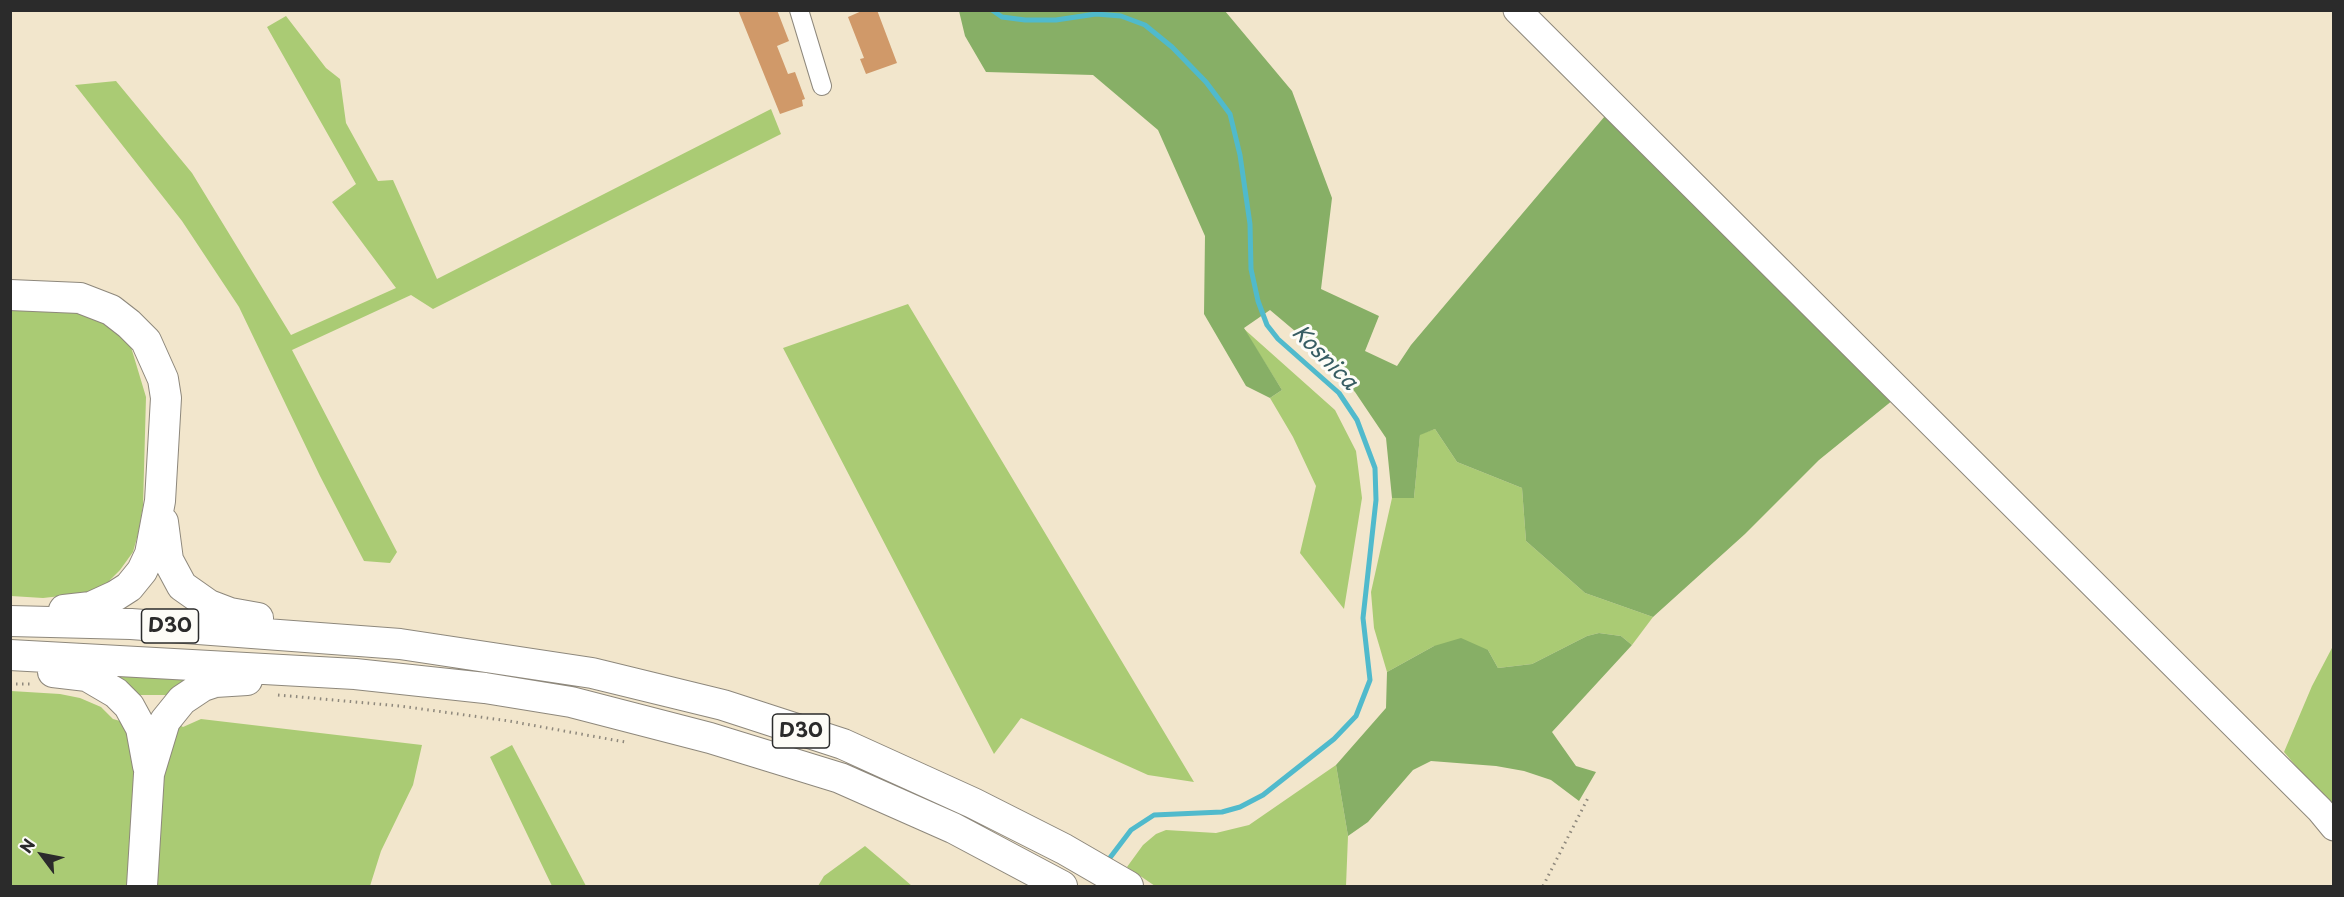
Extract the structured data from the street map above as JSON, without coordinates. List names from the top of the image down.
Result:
{
  "streets": {
    "main road": ["D30"]
  },
  "water": ["Kosnica"],
  "north": "top left"
}
